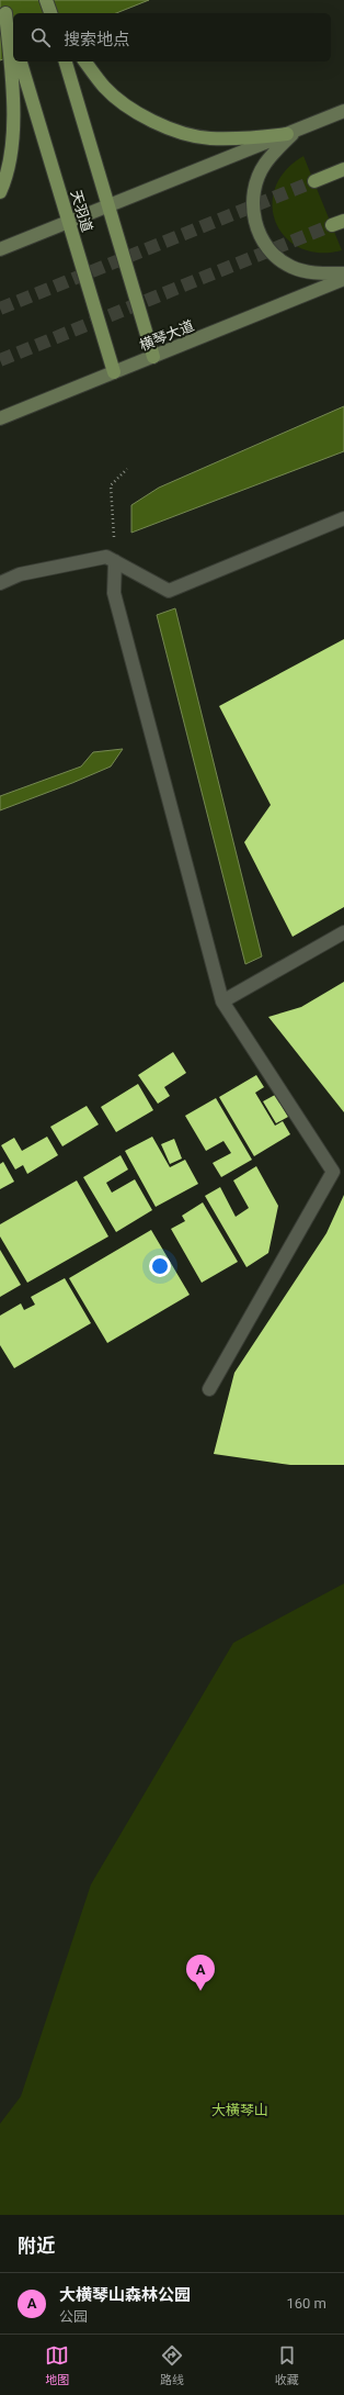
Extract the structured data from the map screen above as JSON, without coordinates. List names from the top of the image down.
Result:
{
  "streets": {
    "main road": ["天羽道", "横琴大道"]
  },
  "crossings": [
    ["天羽道", "横琴大道"]
  ],
  "parks": ["大橫琴山"],
  "page": {
    "search": "搜索地点",
    "pins": "A",
    "heading": "附近",
    "list": [
      {
        "mark": "A",
        "name": "大横琴山森林公园",
        "note": "公园",
        "value": "160 m"
      }
    ],
    "nav": ["地图", "路线", "收藏"]
  }
}
